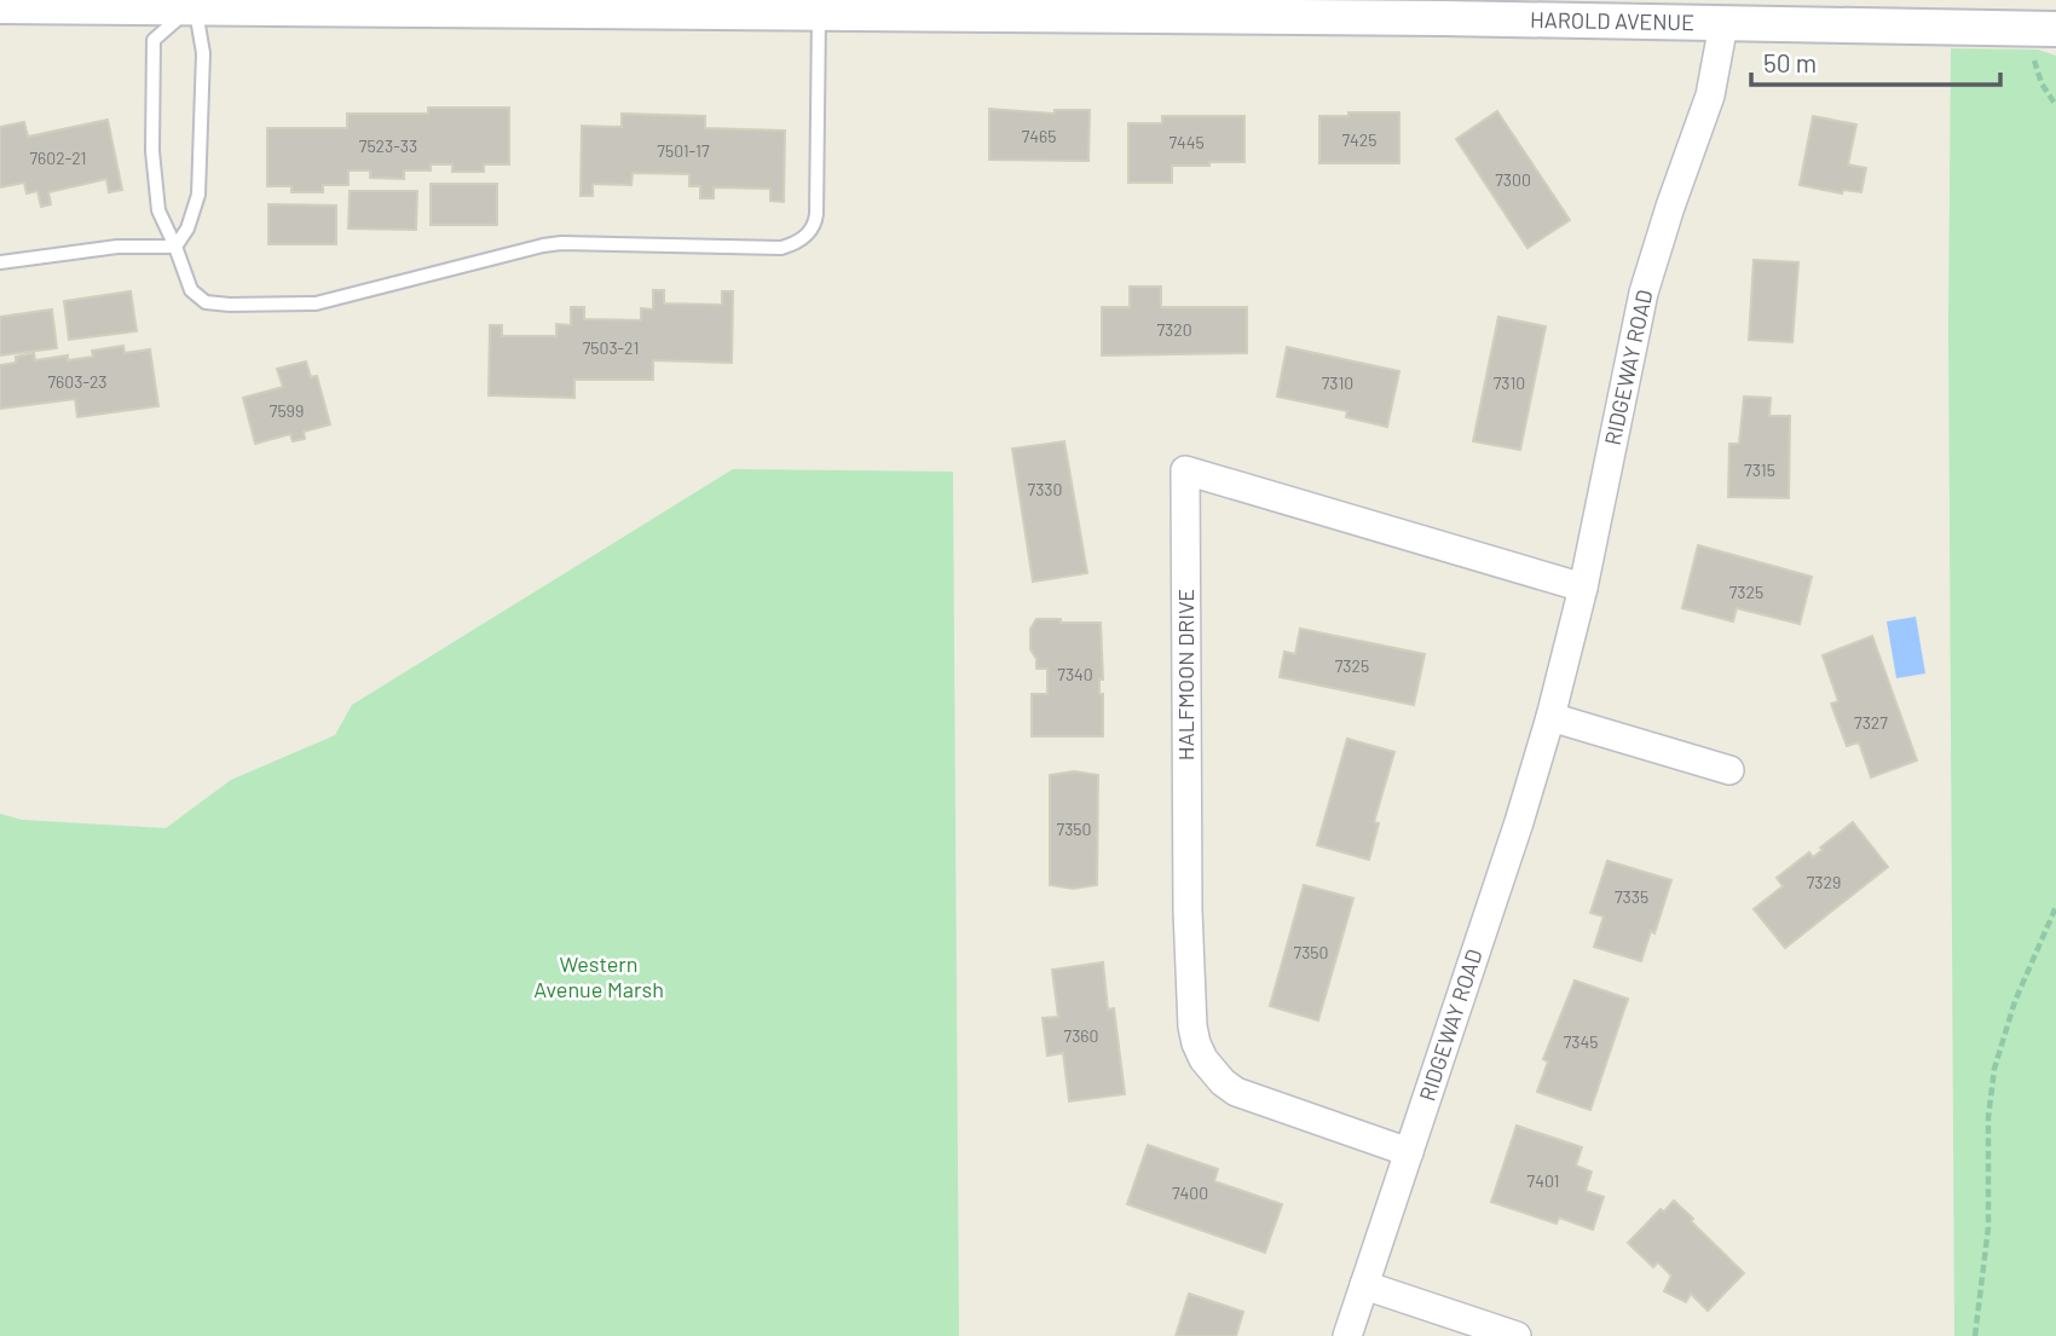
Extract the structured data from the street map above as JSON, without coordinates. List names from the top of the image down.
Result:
{
  "streets": {
    "street": ["HAROLD AVENUE", "RIDGEWAY ROAD", "HALFMOON DRIVE"]
  },
  "crossings": [
    ["HAROLD AVENUE", "RIDGEWAY ROAD"],
    ["RIDGEWAY ROAD", "HALFMOON DRIVE"]
  ],
  "parks": ["Western Avenue Marsh"],
  "house_numbers": [
    "7465",
    "7425",
    "7445",
    "7523-33",
    "7501-17",
    "7602-21",
    "7300",
    "7320",
    "7503-21",
    "7603-23",
    "7310",
    "7310",
    "7599",
    "7315",
    "7330",
    "7325",
    "7325",
    "7340",
    "7327",
    "7350",
    "7329",
    "7335",
    "7350",
    "7360",
    "7345",
    "7401",
    "7400"
  ],
  "scale_bar": "50 m"
}
